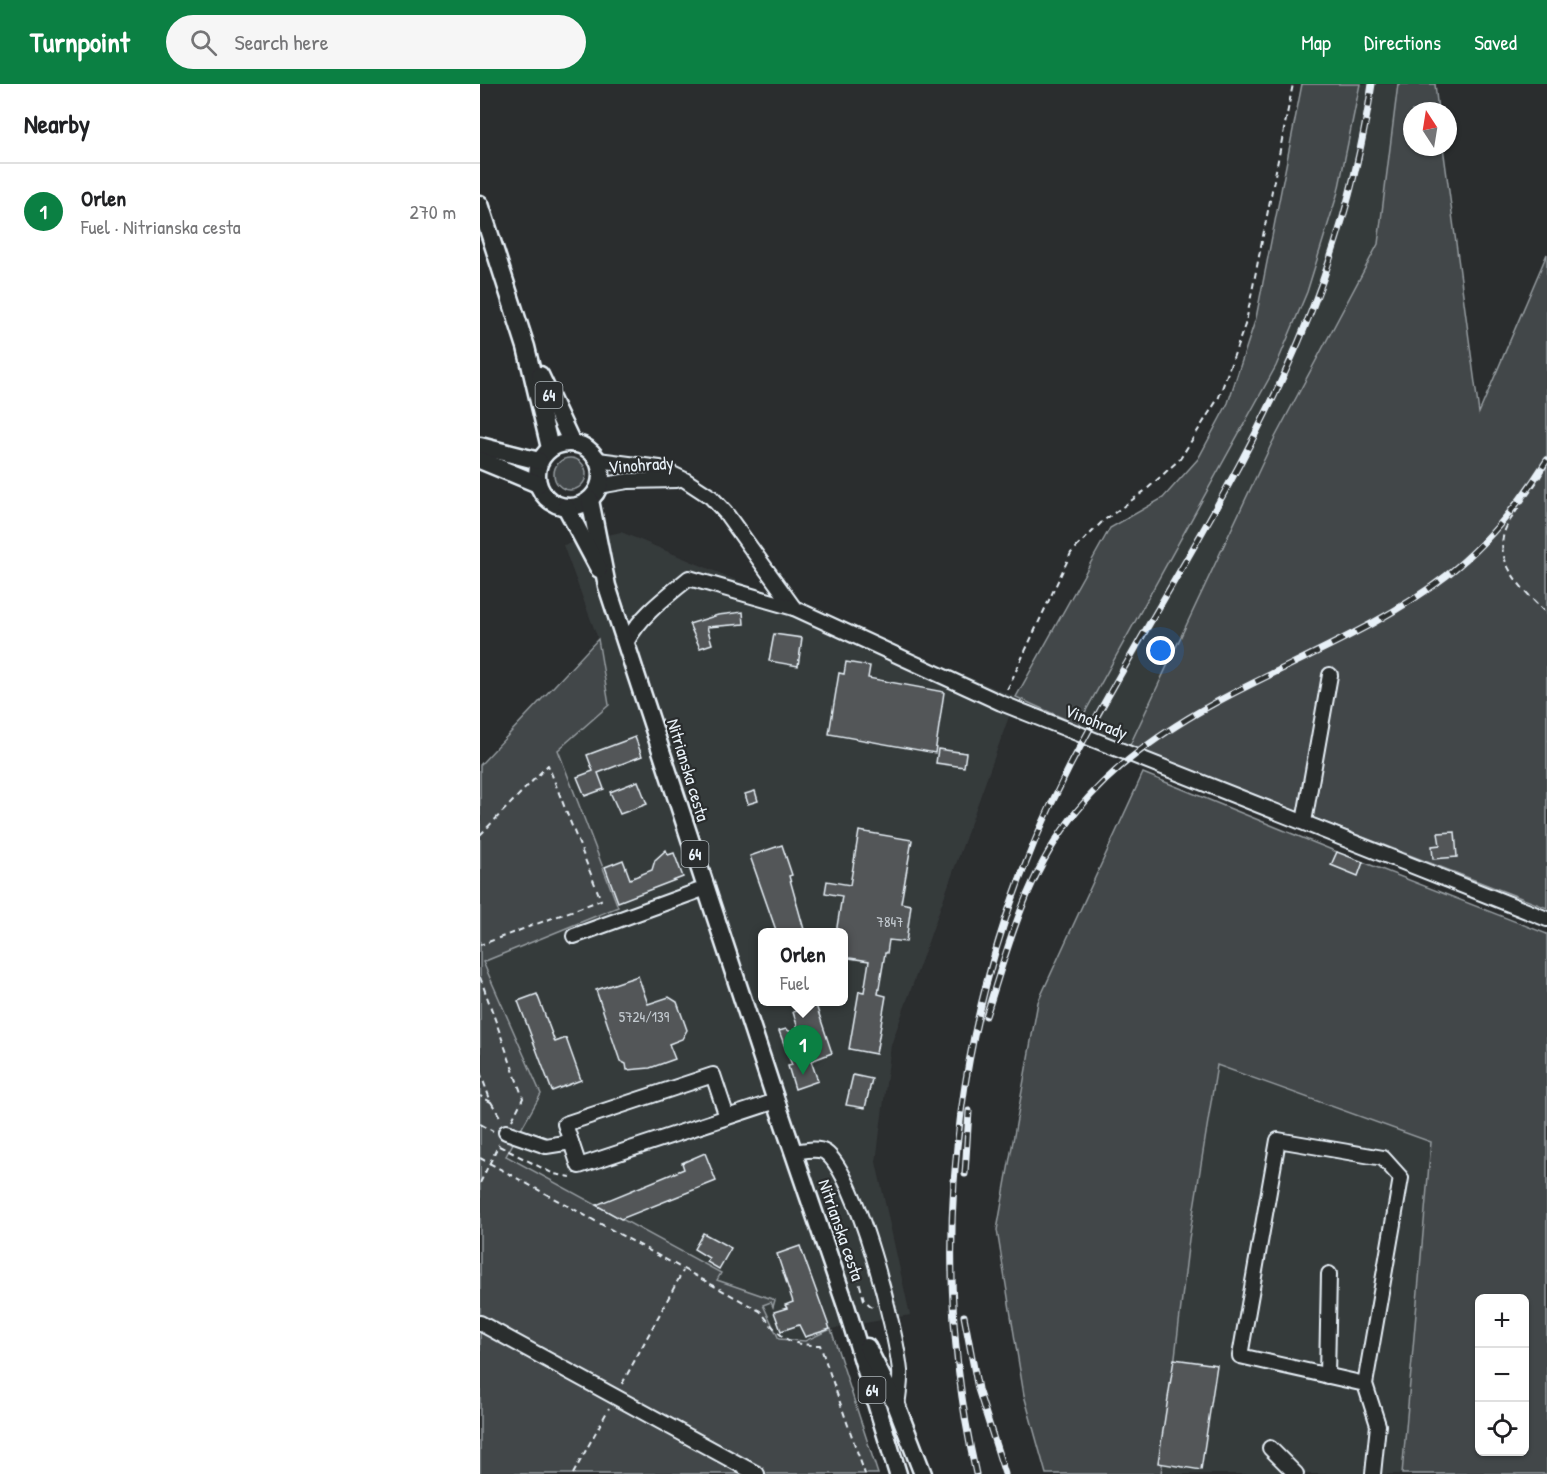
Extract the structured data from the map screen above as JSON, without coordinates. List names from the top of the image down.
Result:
{
  "streets": {
    "main road": ["64", "Nitrianska cesta"],
    "street": ["Vinohrady"]
  },
  "crossings": [
    ["64", "Vinohrady"],
    ["64", "Nitrianska cesta"],
    ["Vinohrady", "Nitrianska cesta"]
  ],
  "house_numbers": ["7847", "5724/139"],
  "north": "top",
  "page": {
    "header": "Turnpoint",
    "search": "Search here",
    "nav": ["Map", "Directions", "Saved"],
    "heading": "Nearby",
    "list": [
      {
        "mark": "1",
        "name": "Orlen",
        "note": "Fuel · Nitrianska cesta",
        "value": "270 m"
      }
    ],
    "popup": ["Orlen", "Fuel"],
    "pins": "1",
    "map_buttons": ["+", "−"]
  }
}
